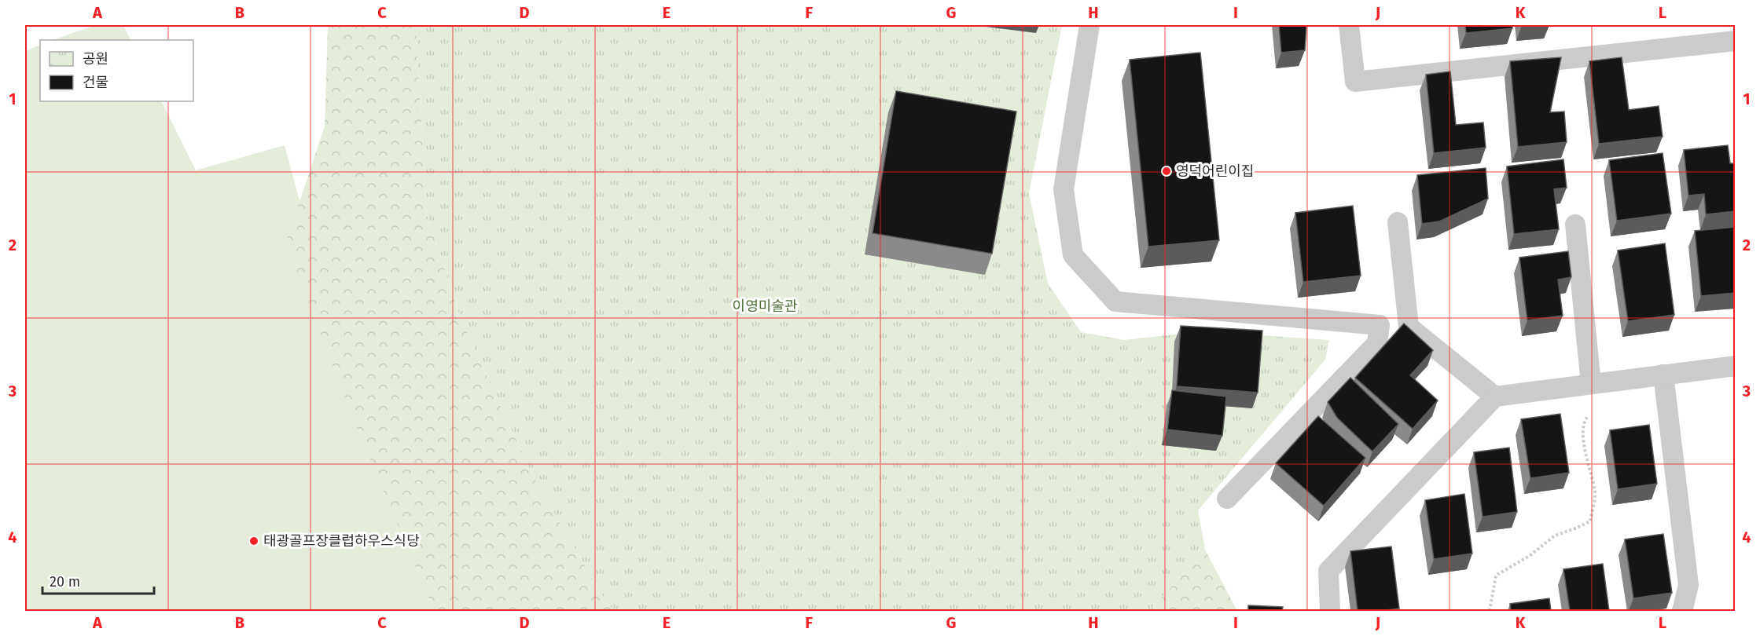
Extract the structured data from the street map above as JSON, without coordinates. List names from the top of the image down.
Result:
{
  "parks": ["이영미술관"],
  "places": ["영덕어린이집", "태광골프장클럽하우스식당"],
  "legend": ["공원", "건물"],
  "scale_bar": "20 m",
  "grid": {
    "columns": [
      "A",
      "B",
      "C",
      "D",
      "E",
      "F",
      "G",
      "H",
      "I",
      "J",
      "K",
      "L"
    ],
    "rows": [
      "1",
      "2",
      "3",
      "4"
    ]
  }
}
